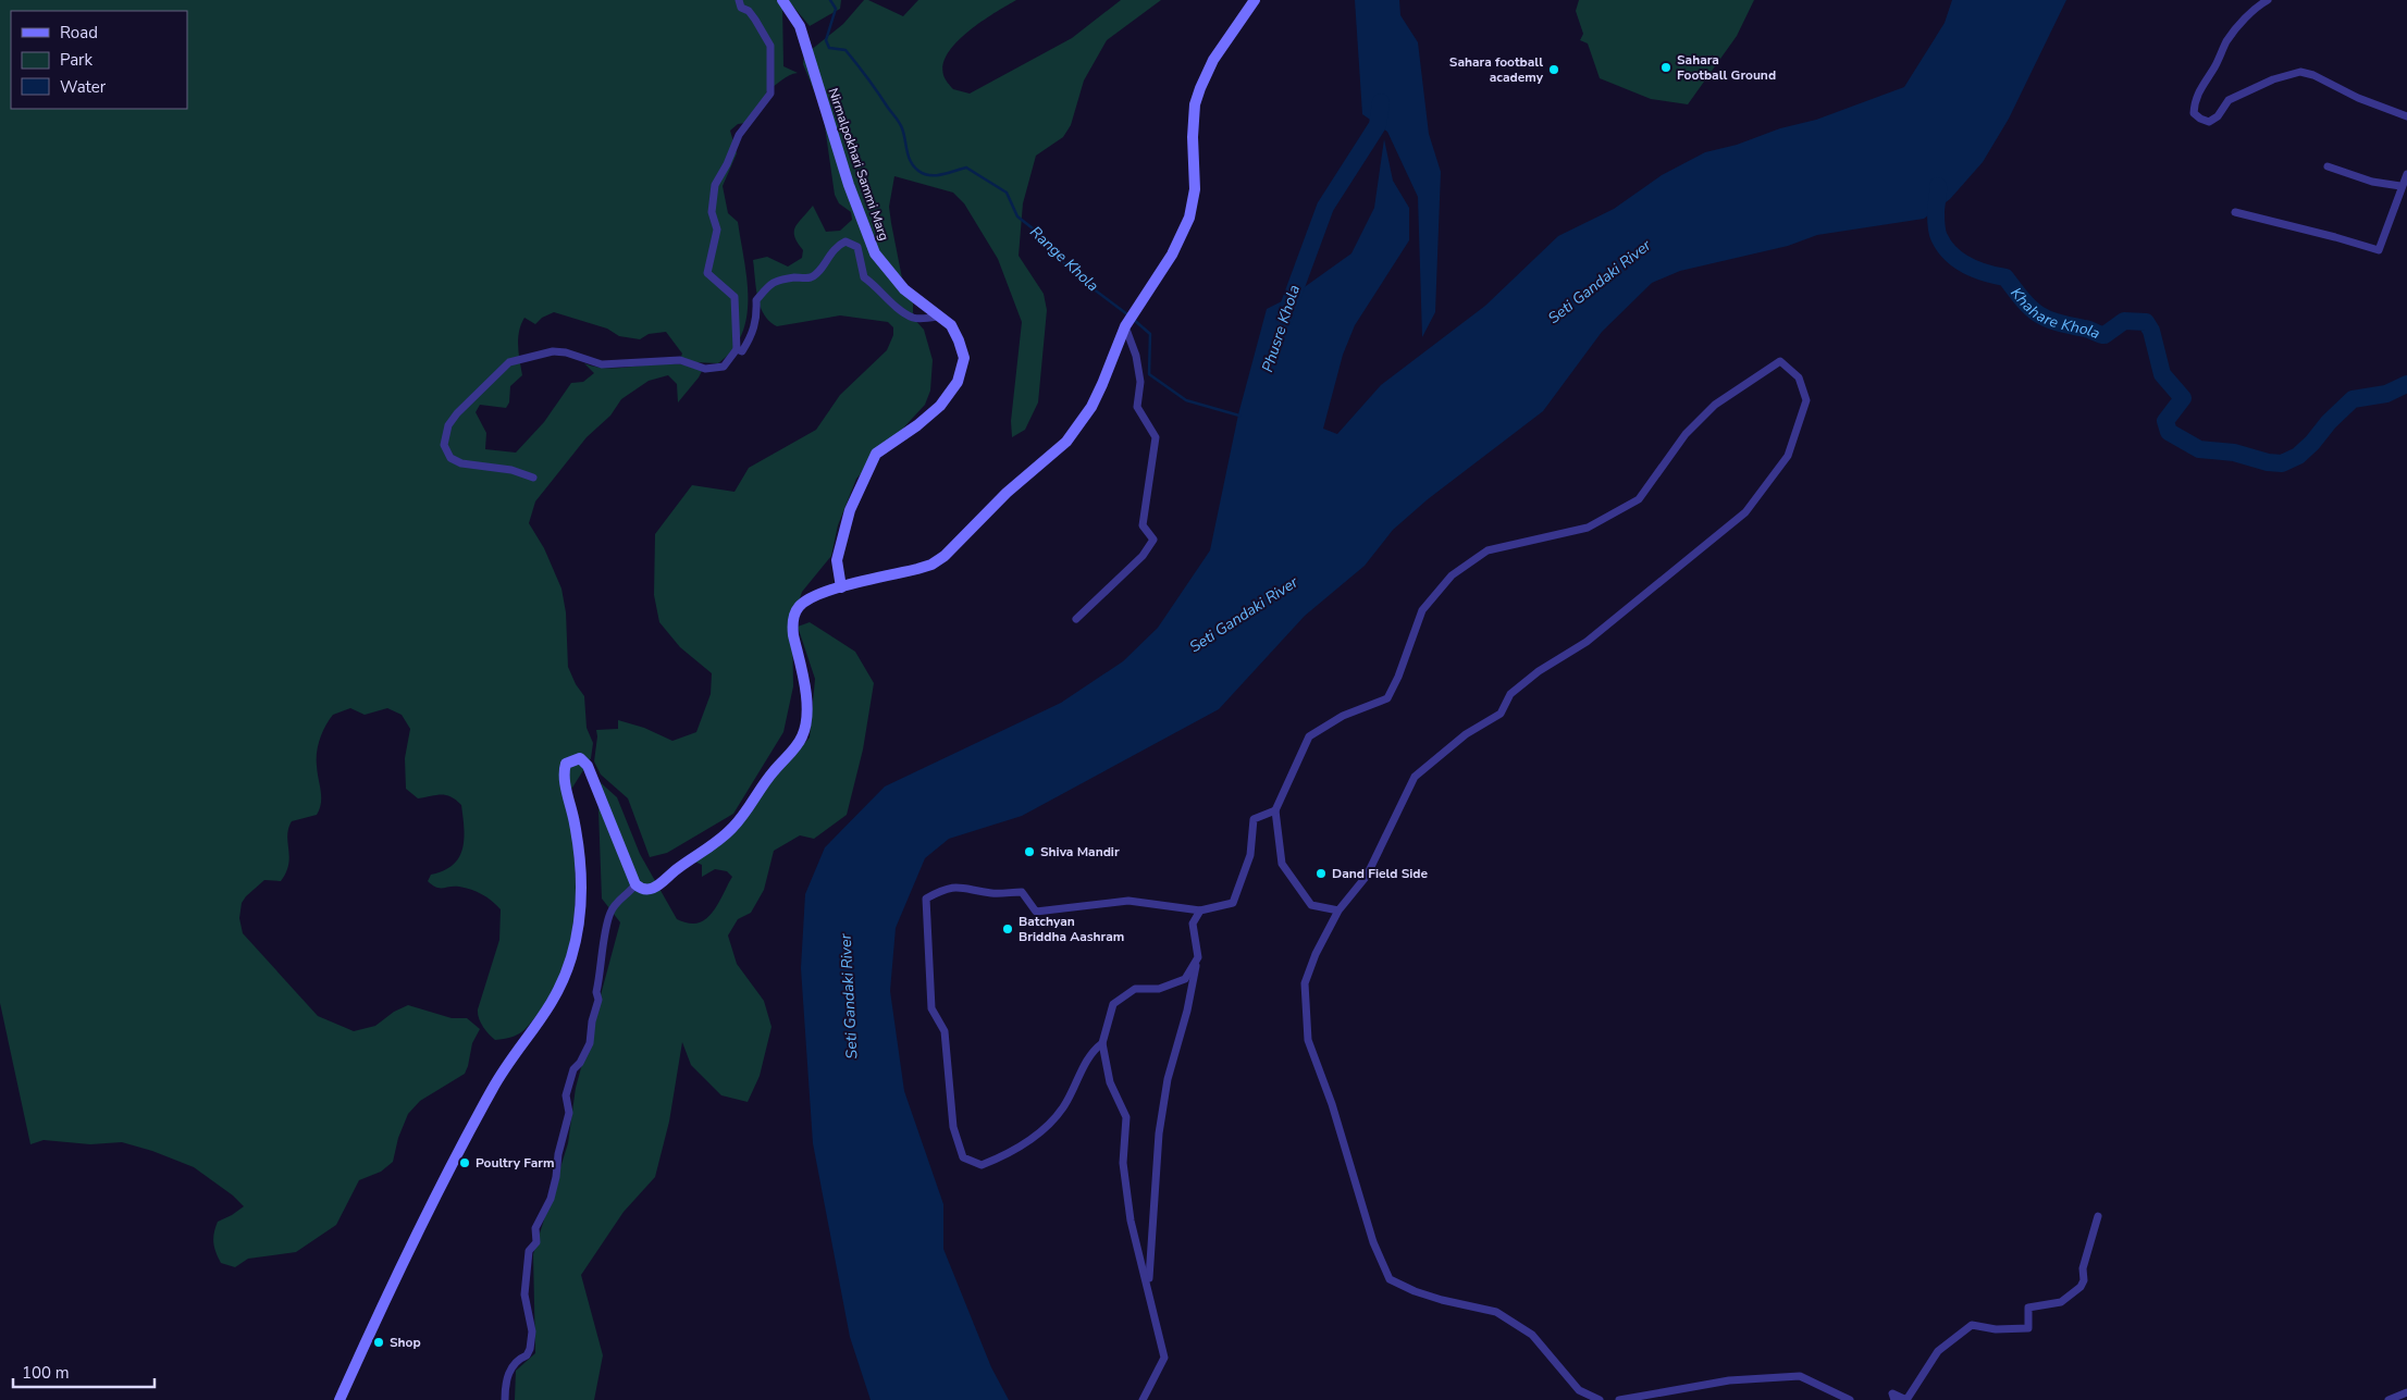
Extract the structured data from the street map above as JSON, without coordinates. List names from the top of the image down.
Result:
{
  "streets": {
    "main road": ["Nirmalpokhari Sammi Marg"]
  },
  "water": [
    "Range Khola",
    "Seti Gandaki River",
    "Khahare Khola",
    "Phusre Khola"
  ],
  "places": [
    "Sahara Football Ground",
    "Sahara football academy",
    "Shiva Mandir",
    "Dand Field Side",
    "Batchyan Briddha Aashram",
    "Poultry Farm",
    "Shop"
  ],
  "legend": ["Road", "Park", "Water"],
  "scale_bar": "100 m"
}
